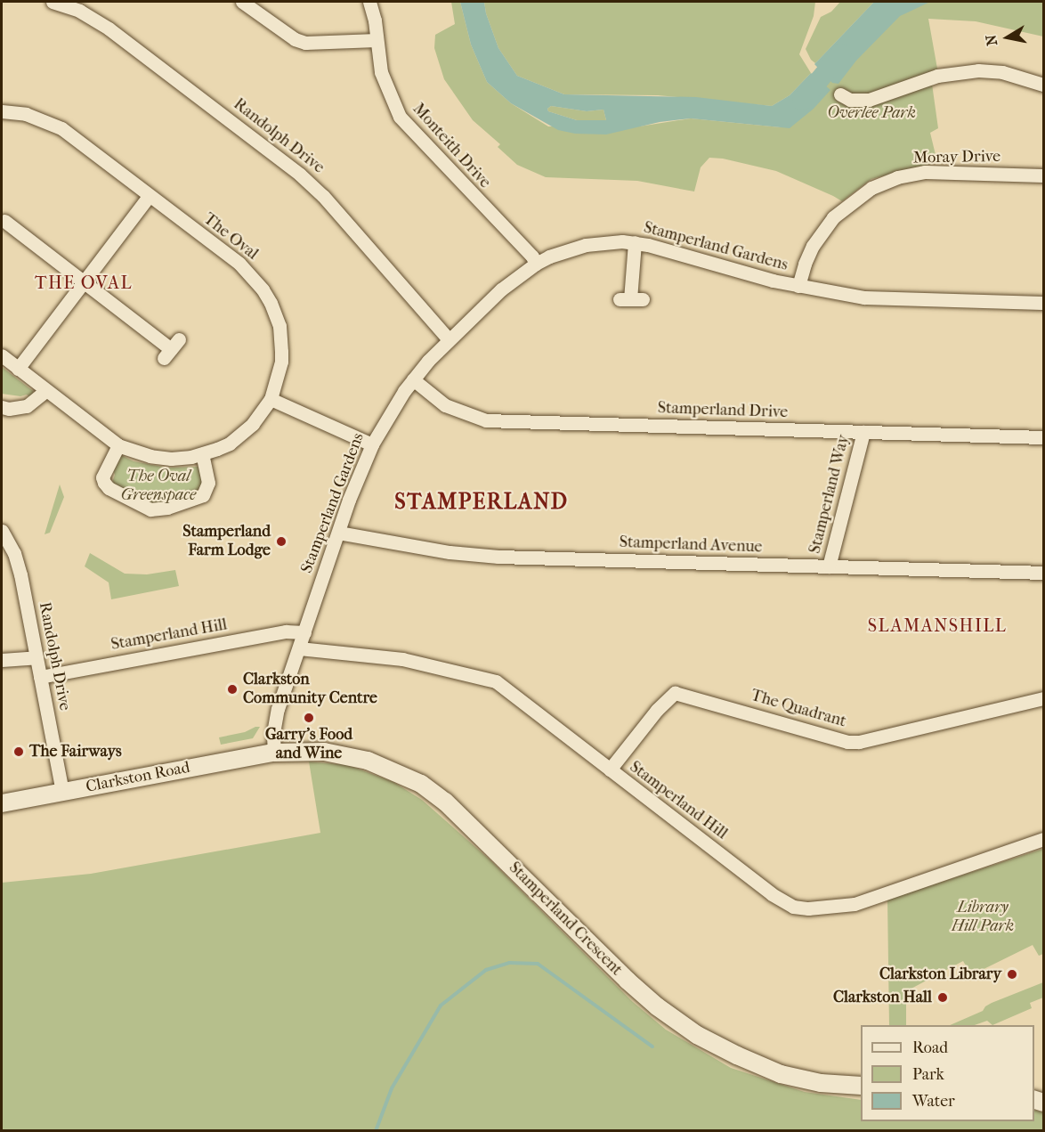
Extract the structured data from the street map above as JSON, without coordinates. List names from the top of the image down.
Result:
{
  "streets": {
    "main road": ["Clarkston Road", "Stamperland Crescent"],
    "street": [
      "Randolph Drive",
      "Monteith Drive",
      "Moray Drive",
      "The Oval",
      "Stamperland Gardens",
      "Stamperland Drive",
      "Stamperland Way",
      "Stamperland Avenue",
      "Stamperland Hill",
      "The Quadrant"
    ]
  },
  "crossings": [
    ["Randolph Drive", "Stamperland Gardens"],
    ["Randolph Drive", "Stamperland Hill"],
    ["Randolph Drive", "Clarkston Road"],
    ["Monteith Drive", "Stamperland Gardens"],
    ["Moray Drive", "Stamperland Gardens"],
    ["Stamperland Gardens", "Stamperland Drive"],
    ["Stamperland Gardens", "Stamperland Avenue"],
    ["Stamperland Gardens", "Stamperland Hill"],
    ["Stamperland Gardens", "Clarkston Road"],
    ["Stamperland Gardens", "Stamperland Crescent"],
    ["Stamperland Drive", "Stamperland Way"],
    ["Stamperland Way", "Stamperland Avenue"],
    ["Stamperland Hill", "The Quadrant"],
    ["Clarkston Road", "Stamperland Crescent"]
  ],
  "districts": ["THE OVAL", "STAMPERLAND", "SLAMANSHILL"],
  "parks": ["Overlee Park", "The Oval Greenspace", "Library Hill Park"],
  "places": [
    "Stamperland Farm Lodge",
    "Clarkston Community Centre",
    "Garry's Food and Wine",
    "The Fairways",
    "Clarkston Library",
    "Clarkston Hall"
  ],
  "legend": ["Road", "Park", "Water"],
  "north": "left"
}
